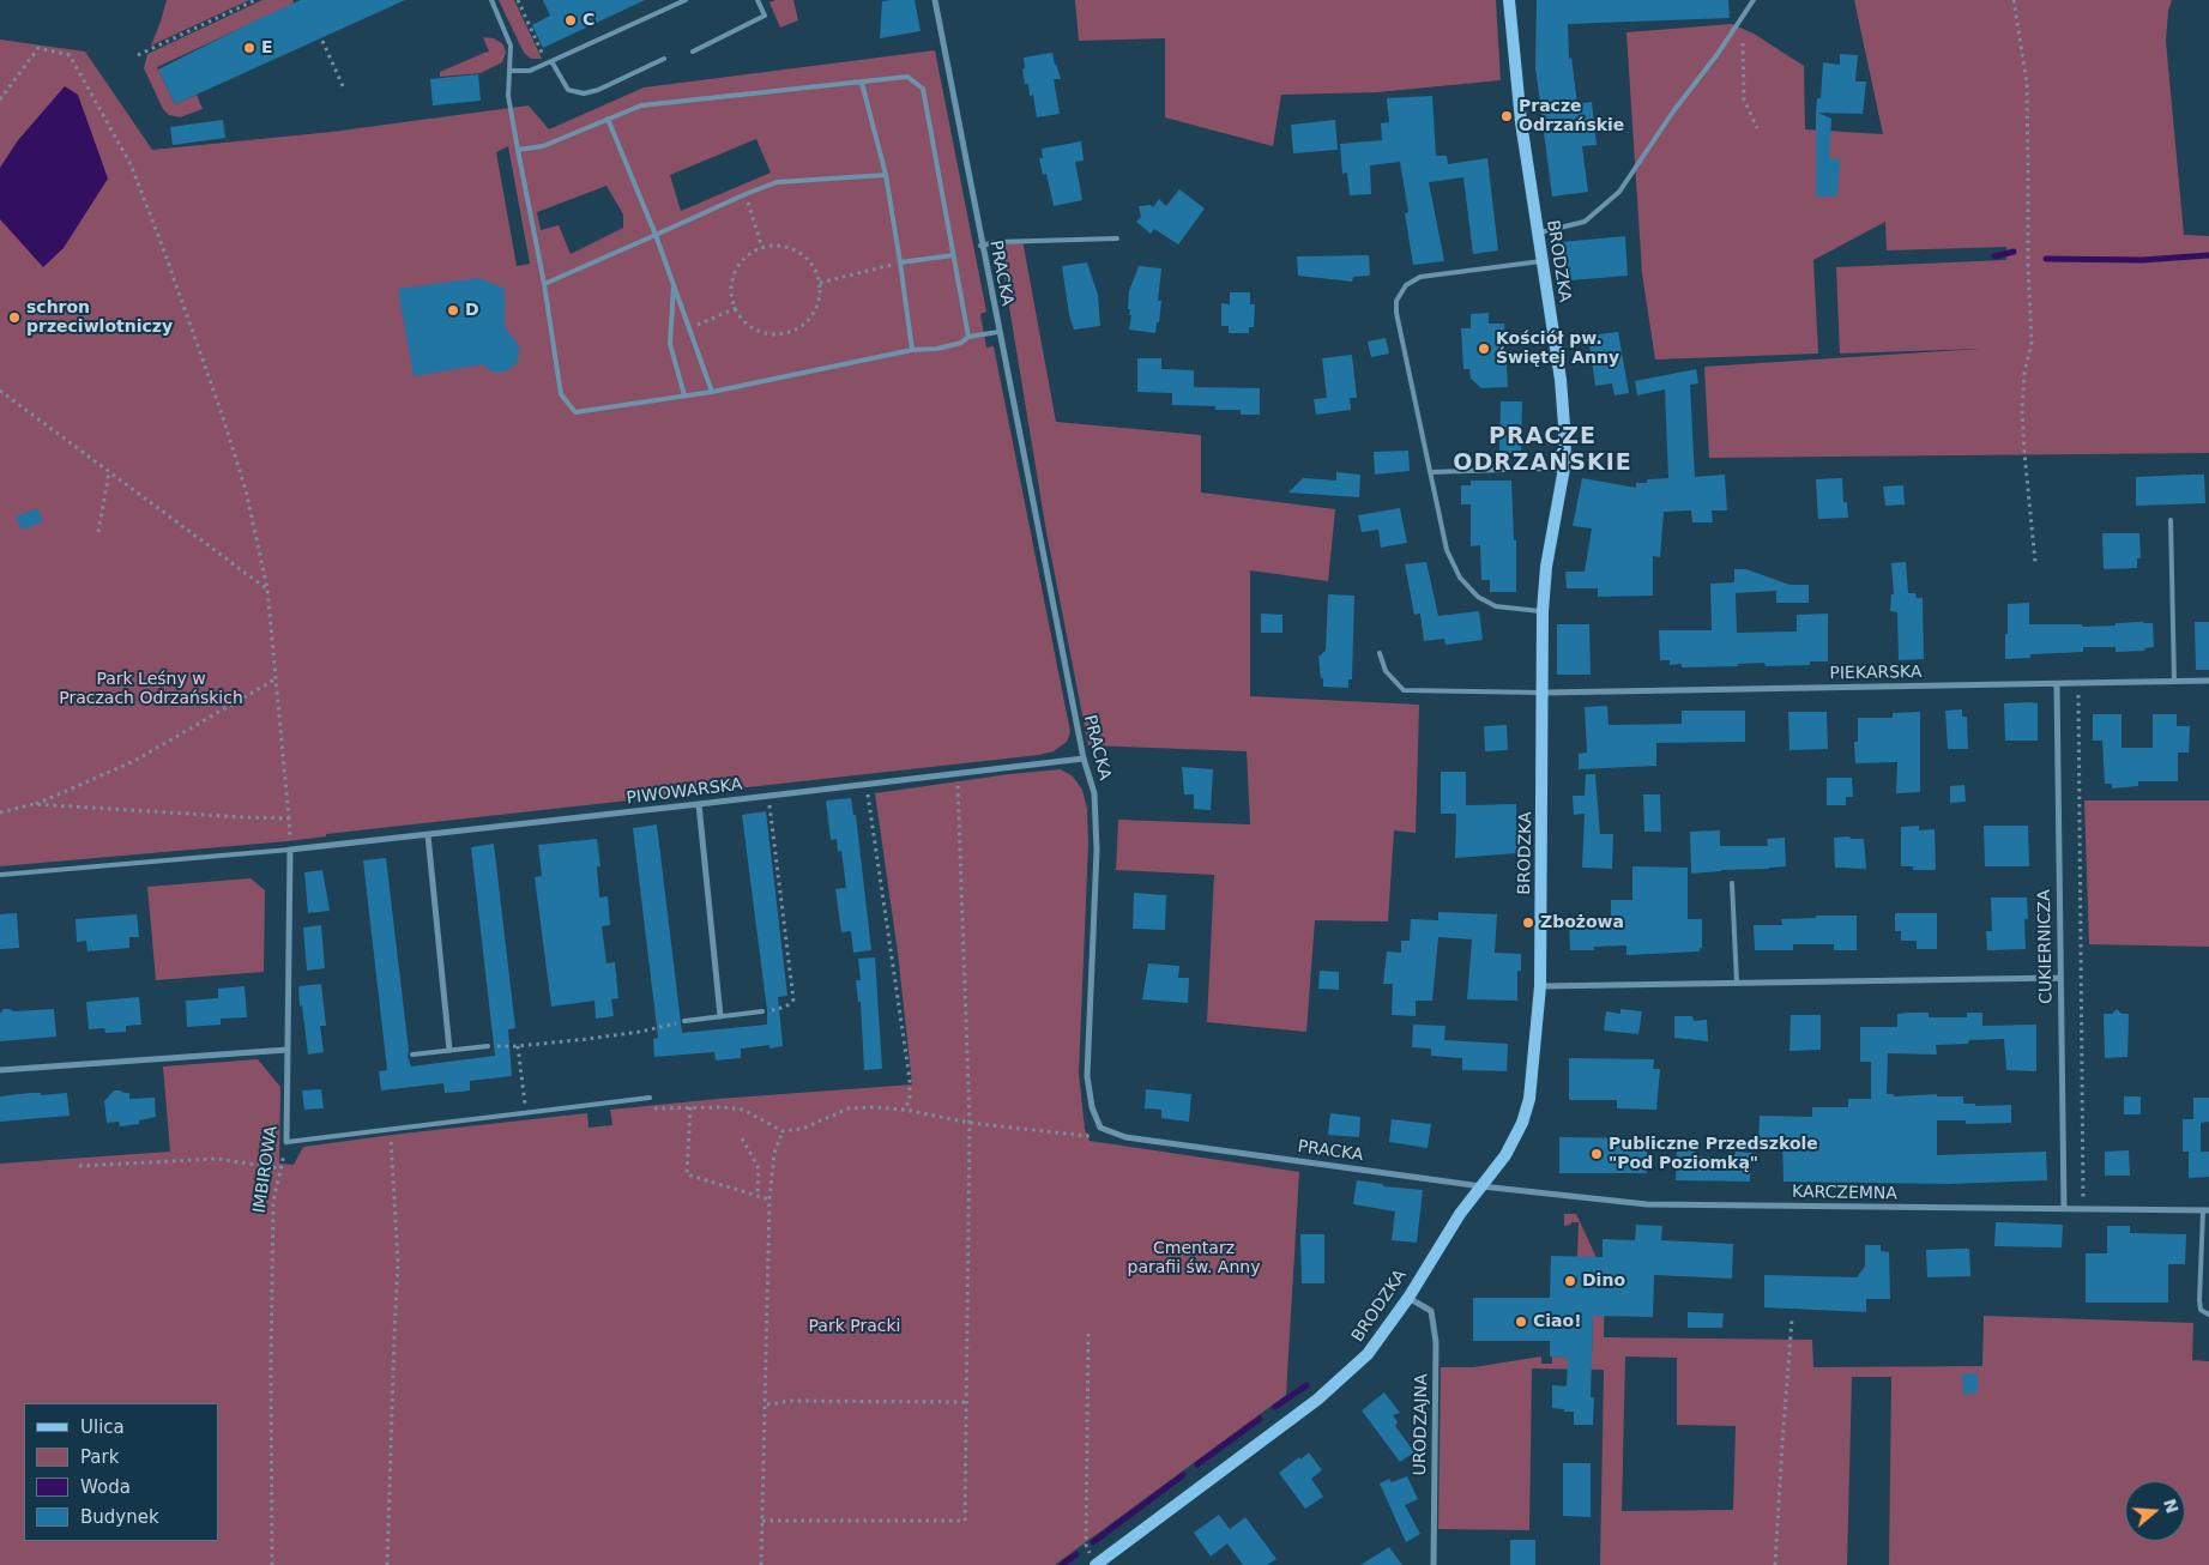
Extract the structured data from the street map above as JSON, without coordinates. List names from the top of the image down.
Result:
{
  "streets": {
    "street": [
      "BRODZKA",
      "PRACKA",
      "PIEKARSKA",
      "PIWOWARSKA",
      "CUKIERNICZA",
      "IMBIROWA",
      "KARCZEMNA",
      "URODZAJNA"
    ]
  },
  "crossings": [
    ["BRODZKA", "PRACKA"],
    ["BRODZKA", "PIEKARSKA"],
    ["BRODZKA", "KARCZEMNA"],
    ["BRODZKA", "URODZAJNA"],
    ["PRACKA", "PIWOWARSKA"],
    ["PRACKA", "KARCZEMNA"],
    ["PIEKARSKA", "CUKIERNICZA"],
    ["PIWOWARSKA", "IMBIROWA"],
    ["CUKIERNICZA", "KARCZEMNA"]
  ],
  "districts": ["PRACZE ODRZAŃSKIE"],
  "parks": ["Park Leśny w Praczach Odrzańskich", "Cmentarz parafii św. Anny", "Park Pracki"],
  "places": [
    "C",
    "E",
    "Pracze Odrzańskie",
    "D",
    "schron przeciwlotniczy",
    "Kościół pw. Świętej Anny",
    "Zbożowa",
    "Publiczne Przedszkole \"Pod Poziomką\"",
    "Dino",
    "Ciao!"
  ],
  "legend": [
    "Ulica",
    "Park",
    "Woda",
    "Budynek"
  ],
  "north": "right"
}
